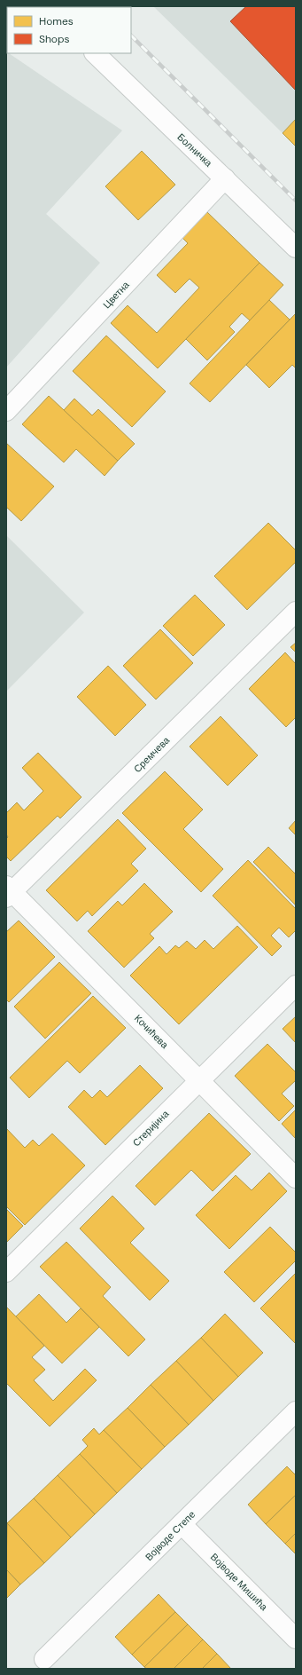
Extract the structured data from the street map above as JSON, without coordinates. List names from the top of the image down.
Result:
{
  "streets": {
    "street": [
      "Болничка",
      "Цветна",
      "Сремчева",
      "Кочићева",
      "Стеријина",
      "Војводе Степе",
      "Војводе Мишића"
    ]
  },
  "crossings": [
    ["Болничка", "Цветна"],
    ["Сремчева", "Кочићева"],
    ["Кочићева", "Стеријина"],
    ["Војводе Степе", "Војводе Мишића"]
  ],
  "legend": ["Homes", "Shops"]
}
